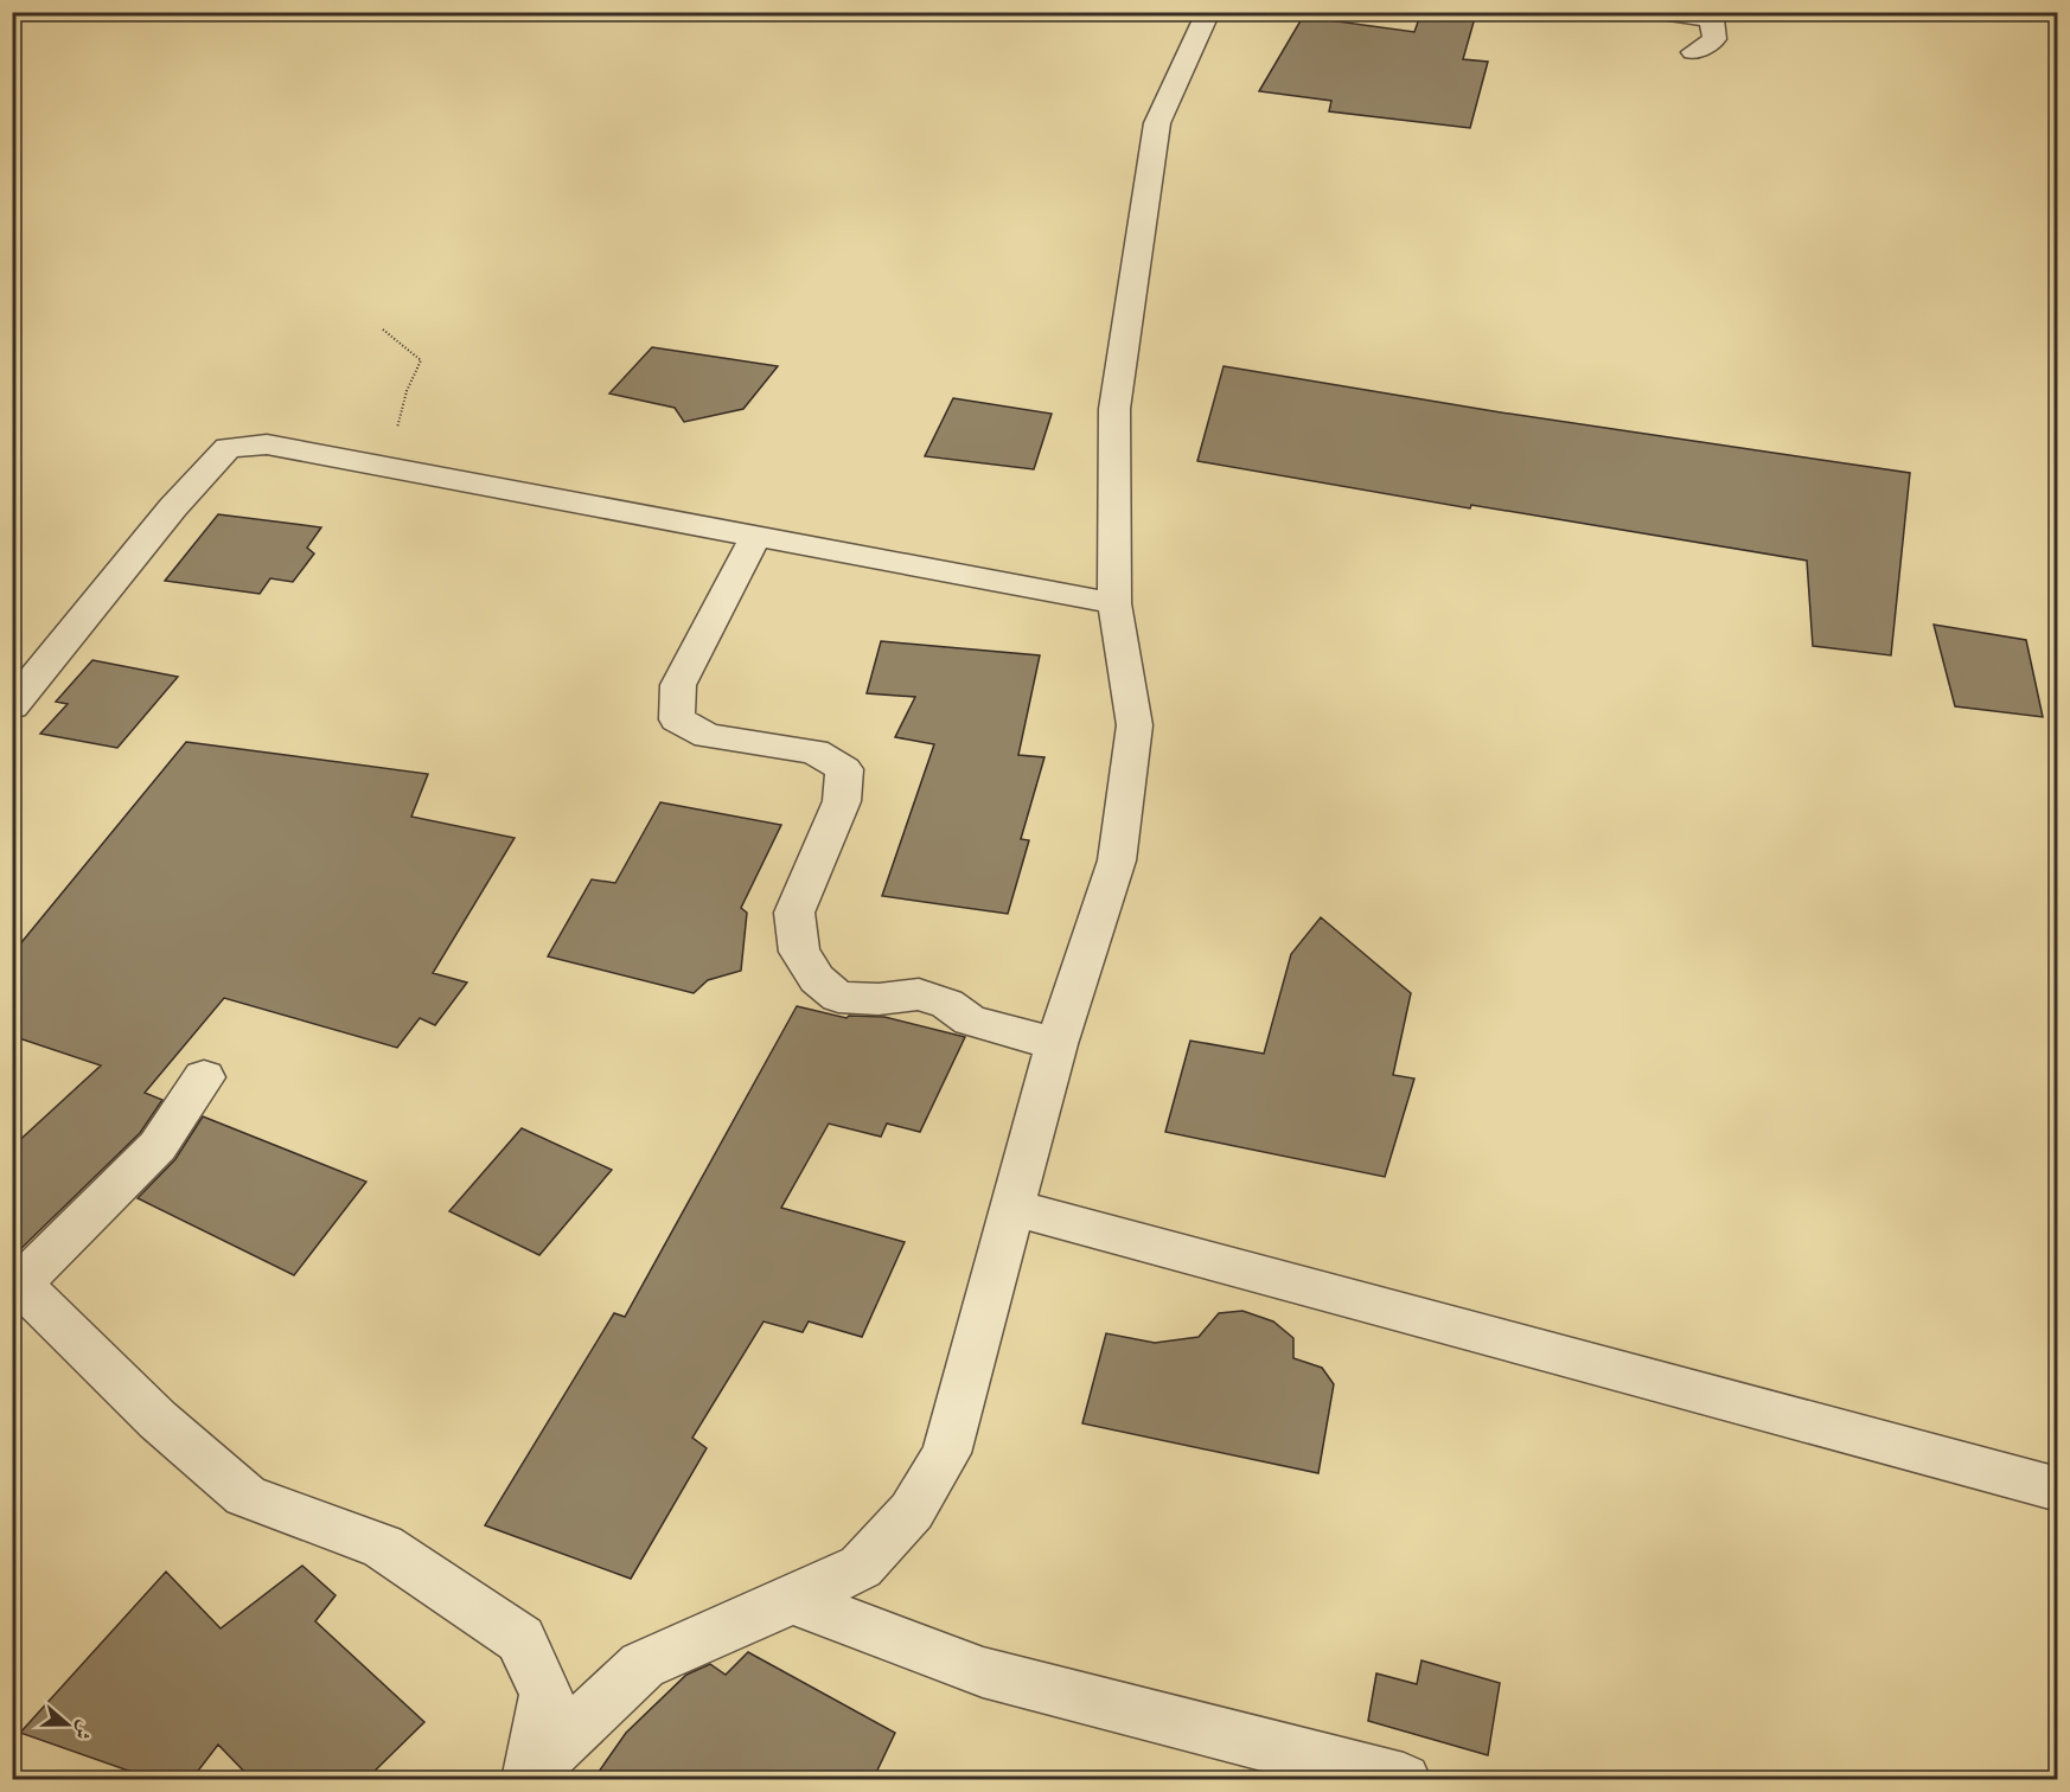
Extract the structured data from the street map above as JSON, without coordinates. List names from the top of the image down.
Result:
{
  "north": "right"
}
